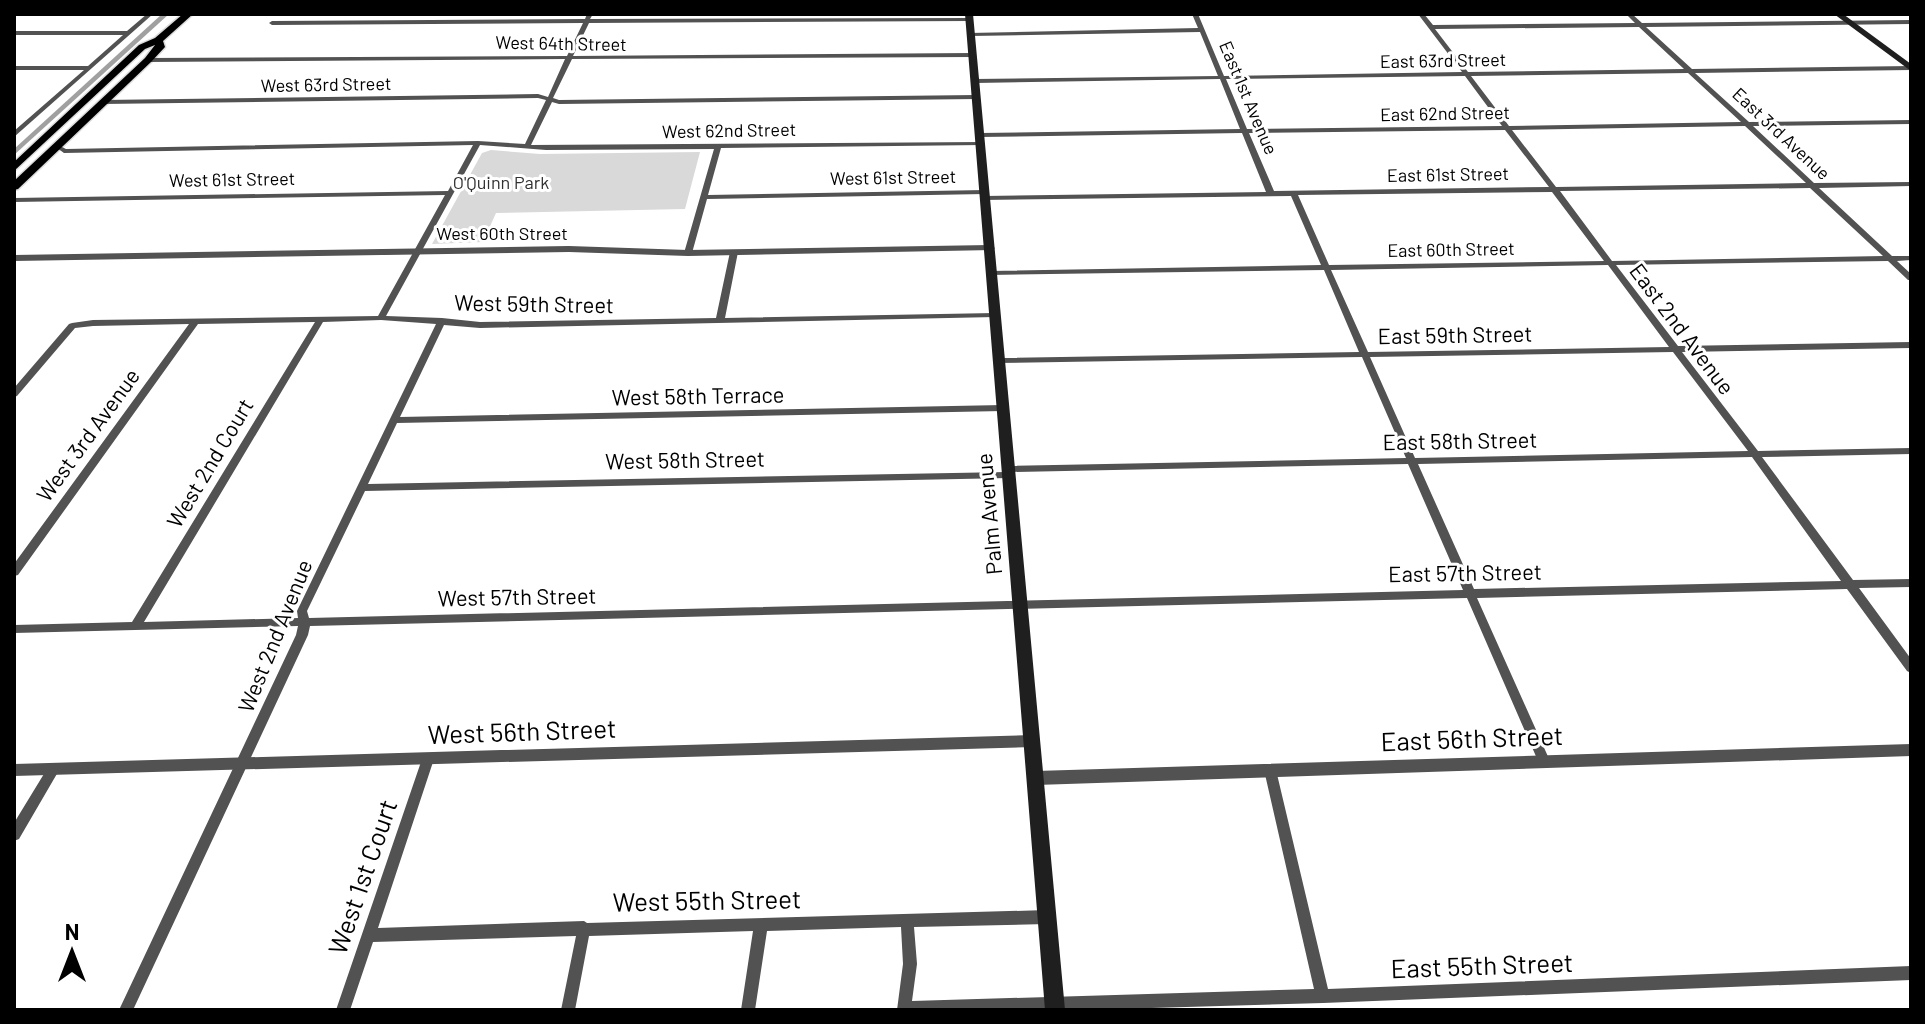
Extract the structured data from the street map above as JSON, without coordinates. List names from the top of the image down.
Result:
{
  "streets": {
    "main road": ["Palm Avenue"],
    "street": [
      "West 64th Street",
      "East 63rd Street",
      "West 63rd Street",
      "East 1st Avenue",
      "East 62nd Street",
      "West 62nd Street",
      "East 3rd Avenue",
      "East 61st Street",
      "West 61st Street",
      "West 60th Street",
      "East 60th Street",
      "West 59th Street",
      "East 2nd Avenue",
      "East 59th Street",
      "West 58th Terrace",
      "West 3rd Avenue",
      "East 58th Street",
      "West 58th Street",
      "West 2nd Court",
      "East 57th Street",
      "West 57th Street",
      "West 2nd Avenue",
      "West 56th Street",
      "East 56th Street",
      "West 1st Court",
      "West 55th Street",
      "East 55th Street"
    ]
  },
  "crossings": [
    ["West 64th Street", "Palm Avenue"],
    ["East 63rd Street", "East 1st Avenue"],
    ["East 63rd Street", "East 3rd Avenue"],
    ["East 63rd Street", "East 2nd Avenue"],
    ["East 63rd Street", "Palm Avenue"],
    ["East 1st Avenue", "East 62nd Street"],
    ["East 1st Avenue", "East 61st Street"],
    ["East 62nd Street", "West 62nd Street"],
    ["East 62nd Street", "East 3rd Avenue"],
    ["East 62nd Street", "East 2nd Avenue"],
    ["East 62nd Street", "Palm Avenue"],
    ["West 62nd Street", "Palm Avenue"],
    ["East 3rd Avenue", "East 61st Street"],
    ["East 3rd Avenue", "East 60th Street"],
    ["East 61st Street", "West 61st Street"],
    ["East 61st Street", "East 2nd Avenue"],
    ["East 61st Street", "Palm Avenue"],
    ["West 61st Street", "Palm Avenue"],
    ["West 60th Street", "Palm Avenue"],
    ["East 60th Street", "East 2nd Avenue"],
    ["East 60th Street", "Palm Avenue"],
    ["West 59th Street", "West 3rd Avenue"],
    ["West 59th Street", "West 2nd Court"],
    ["West 59th Street", "Palm Avenue"],
    ["West 59th Street", "West 2nd Avenue"],
    ["East 2nd Avenue", "East 59th Street"],
    ["East 2nd Avenue", "East 58th Street"],
    ["East 2nd Avenue", "East 57th Street"],
    ["East 59th Street", "Palm Avenue"],
    ["West 58th Terrace", "Palm Avenue"],
    ["West 58th Terrace", "West 2nd Avenue"],
    ["East 58th Street", "West 58th Street"],
    ["East 58th Street", "Palm Avenue"],
    ["West 58th Street", "Palm Avenue"],
    ["West 58th Street", "West 2nd Avenue"],
    ["West 2nd Court", "West 57th Street"],
    ["Palm Avenue", "East 57th Street"],
    ["Palm Avenue", "West 57th Street"],
    ["Palm Avenue", "West 56th Street"],
    ["Palm Avenue", "East 56th Street"],
    ["Palm Avenue", "West 55th Street"],
    ["Palm Avenue", "East 55th Street"],
    ["East 57th Street", "West 57th Street"],
    ["West 57th Street", "West 2nd Avenue"],
    ["West 2nd Avenue", "West 56th Street"],
    ["West 56th Street", "West 1st Court"],
    ["West 1st Court", "West 55th Street"]
  ],
  "parks": ["O'Quinn Park"],
  "north": "top"
}
